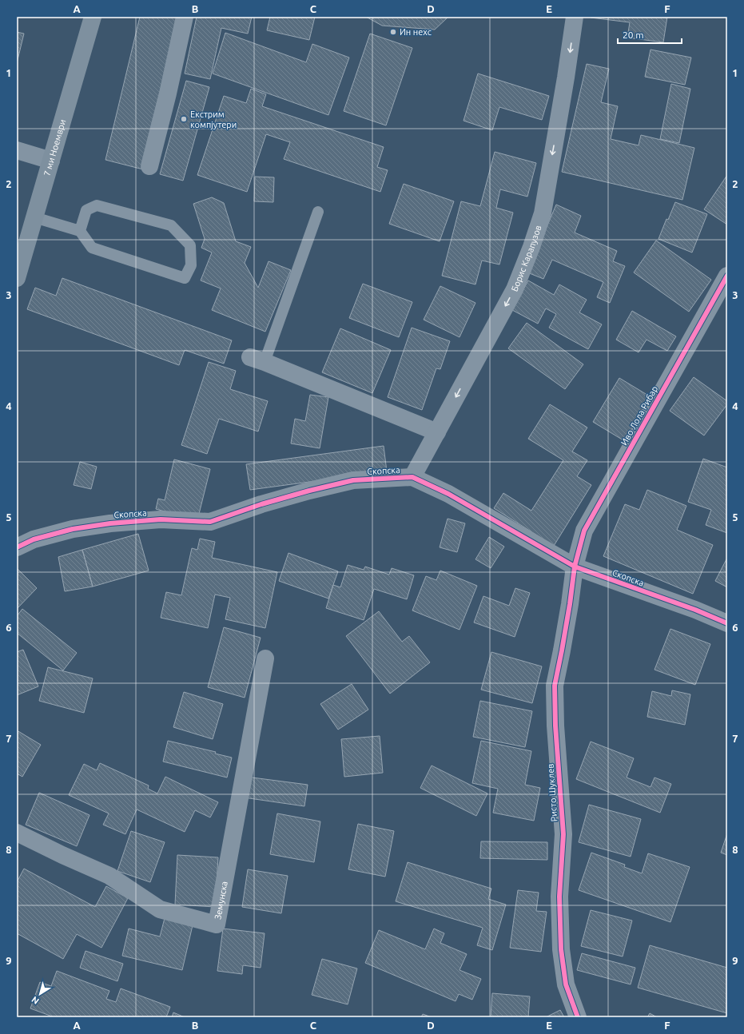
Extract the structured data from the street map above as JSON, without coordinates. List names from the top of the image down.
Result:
{
  "streets": {
    "main road": ["7 ми Ноември"],
    "street": [
      "Борис Карапузов",
      "Иво Лола Рибар",
      "Скопска",
      "Ристо Шуклев",
      "Земунска"
    ]
  },
  "crossings": [
    ["Борис Карапузов", "Скопска"],
    ["Иво Лола Рибар", "Скопска"],
    ["Иво Лола Рибар", "Ристо Шуклев"],
    ["Скопска", "Ристо Шуклев"]
  ],
  "one_way": ["Борис Карапузов"],
  "places": ["Ин нехс", "Екстрим компјутери"],
  "scale_bar": "20 m",
  "north": "bottom left",
  "grid": {
    "columns": [
      "A",
      "B",
      "C",
      "D",
      "E",
      "F"
    ],
    "rows": [
      "1",
      "2",
      "3",
      "4",
      "5",
      "6",
      "7",
      "8",
      "9"
    ]
  }
}
